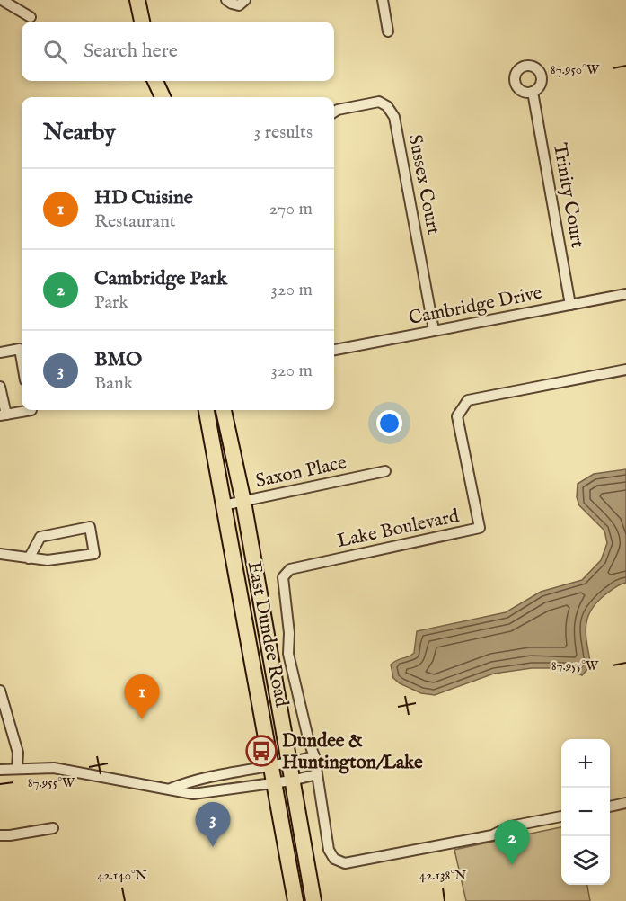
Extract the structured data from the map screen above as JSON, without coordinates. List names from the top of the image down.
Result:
{
  "streets": {
    "main road": ["East Dundee Road"],
    "street": [
      "Sussex Court",
      "Trinity Court",
      "Cambridge Drive",
      "Saxon Place",
      "Lake Boulevard"
    ]
  },
  "crossings": [
    ["Sussex Court", "Cambridge Drive"],
    ["Trinity Court", "Cambridge Drive"],
    ["Saxon Place", "East Dundee Road"]
  ],
  "places": {
    "bus stop": ["Dundee & Huntington/Lake"]
  },
  "page": {
    "search": "Search here",
    "heading": ["Nearby", "3 results"],
    "list": [
      {
        "mark": "1",
        "name": "HD Cuisine",
        "note": "Restaurant",
        "value": "270 m"
      },
      {
        "mark": "2",
        "name": "Cambridge Park",
        "note": "Park",
        "value": "320 m"
      },
      {
        "mark": "3",
        "name": "BMO",
        "note": "Bank",
        "value": "320 m"
      }
    ],
    "pins": ["1", "3", "2"],
    "map_buttons": ["+", "−"]
  },
  "coordinates": [
    "87.950°W",
    "87.955°W",
    "42.140°N",
    "42.138°N"
  ]
}
